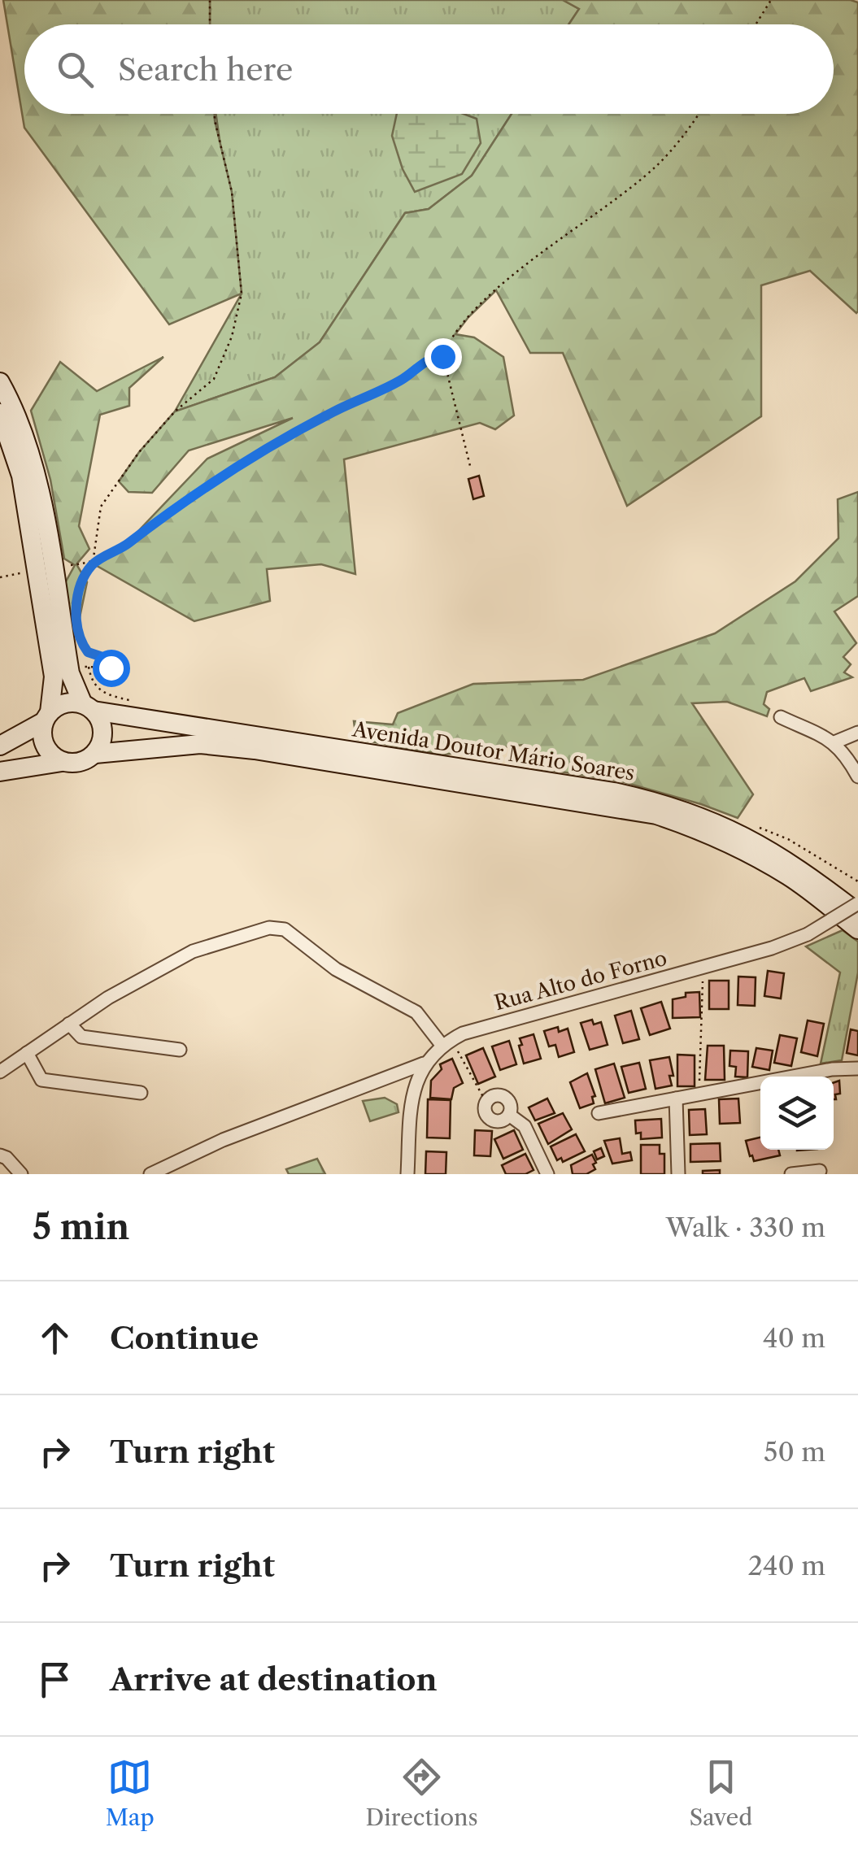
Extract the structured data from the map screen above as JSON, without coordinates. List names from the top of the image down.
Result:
{
  "streets": {
    "main road": ["Avenida Doutor Mário Soares"],
    "street": ["Rua Alto do Forno"]
  },
  "page": {
    "search": "Search here",
    "heading": ["5 min", "Walk · 330 m"],
    "list": [
      ["Continue", "40 m"],
      ["Turn right", "50 m"],
      ["Turn right", "240 m"],
      "Arrive at destination"
    ],
    "nav": ["Map", "Directions", "Saved"]
  }
}
